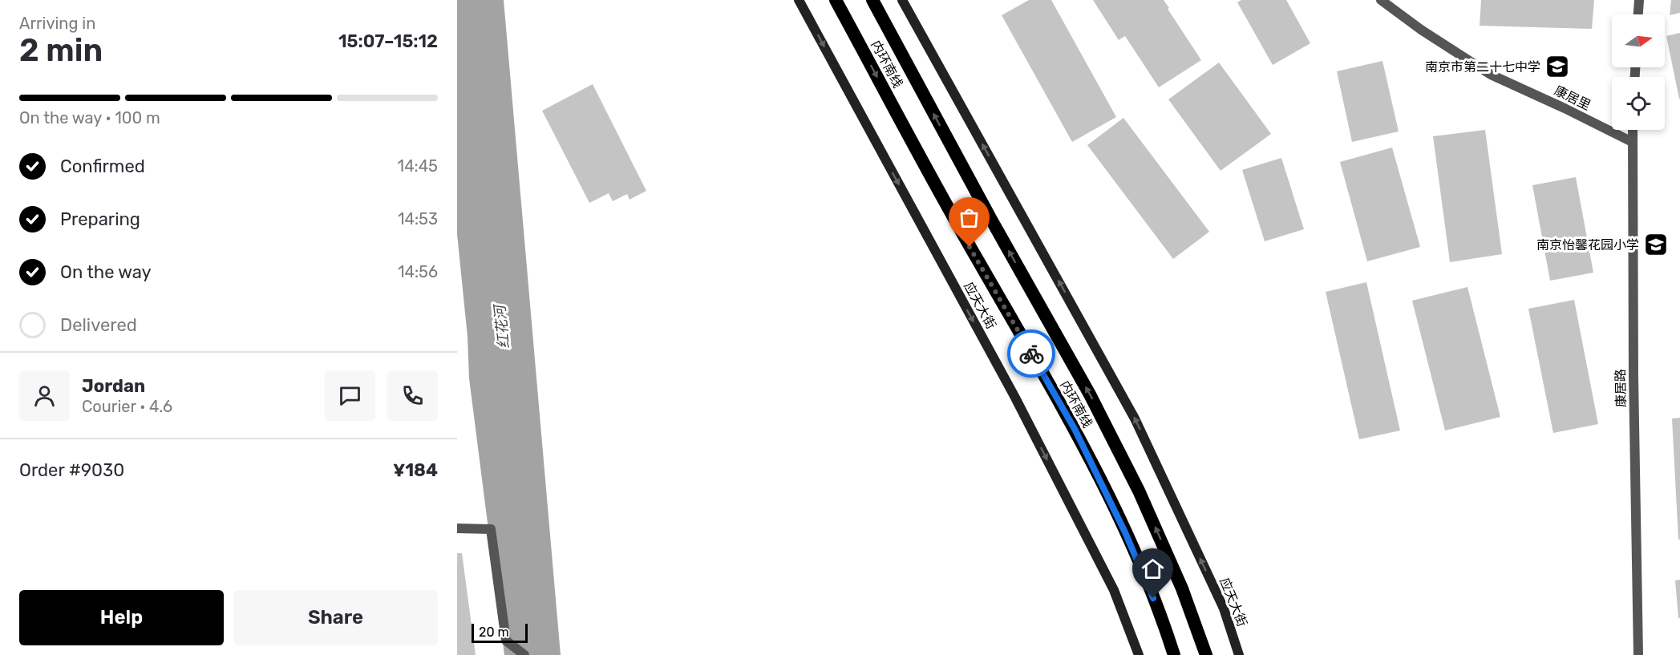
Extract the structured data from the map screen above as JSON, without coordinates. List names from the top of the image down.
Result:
{
  "streets": {
    "highway": ["内环南线"],
    "main road": ["应天大街"],
    "street": ["康居里", "康居路"]
  },
  "crossings": [
    ["康居里", "康居路"]
  ],
  "water": ["红花河"],
  "places": {
    "school or university": ["南京市第二十七中学", "南京怡馨花园小学"]
  },
  "scale_bar": "20 m",
  "north": "right",
  "page": {
    "heading": ["2 min", "Arriving in", "15:07–15:12"],
    "panel": [
      "Jordan",
      "Courier · 4.6",
      "Order #9030",
      "¥184"
    ],
    "bar": "On the way · 100 m",
    "list": [
      ["Confirmed", "14:45"],
      ["Preparing", "14:53"],
      ["On the way", "14:56"],
      "Delivered"
    ],
    "buttons": ["Help", "Share"],
    "scale": "20 m"
  }
}
